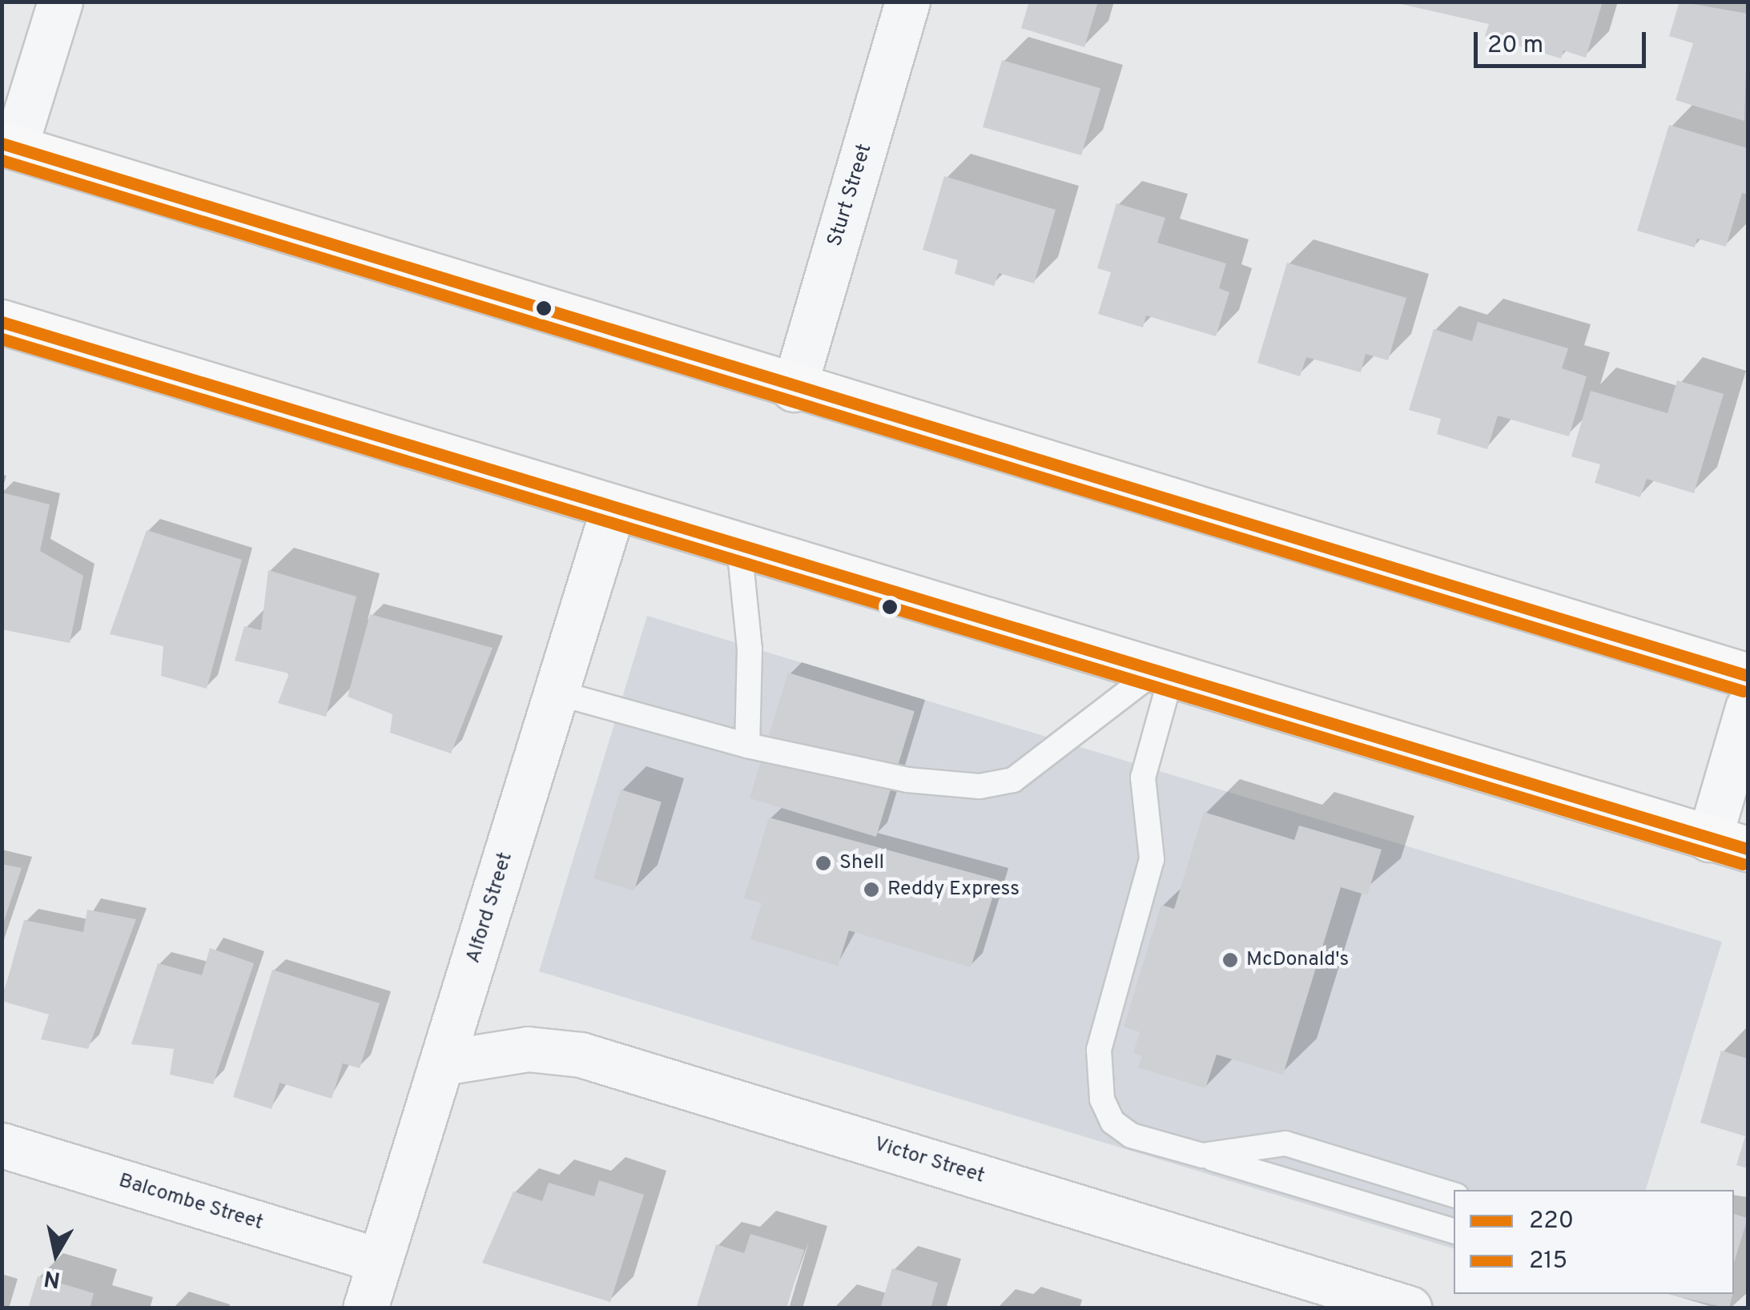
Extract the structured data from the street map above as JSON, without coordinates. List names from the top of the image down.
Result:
{
  "streets": {
    "street": [
      "Sturt Street",
      "Alford Street",
      "Victor Street",
      "Balcombe Street"
    ]
  },
  "crossings": [
    ["Alford Street", "Victor Street"],
    ["Alford Street", "Balcombe Street"]
  ],
  "places": ["Shell", "Reddy Express", "McDonald's"],
  "lines": ["transit line 220", "transit line 215"],
  "legend": ["220", "215"],
  "scale_bar": "20 m",
  "north": "bottom"
}
